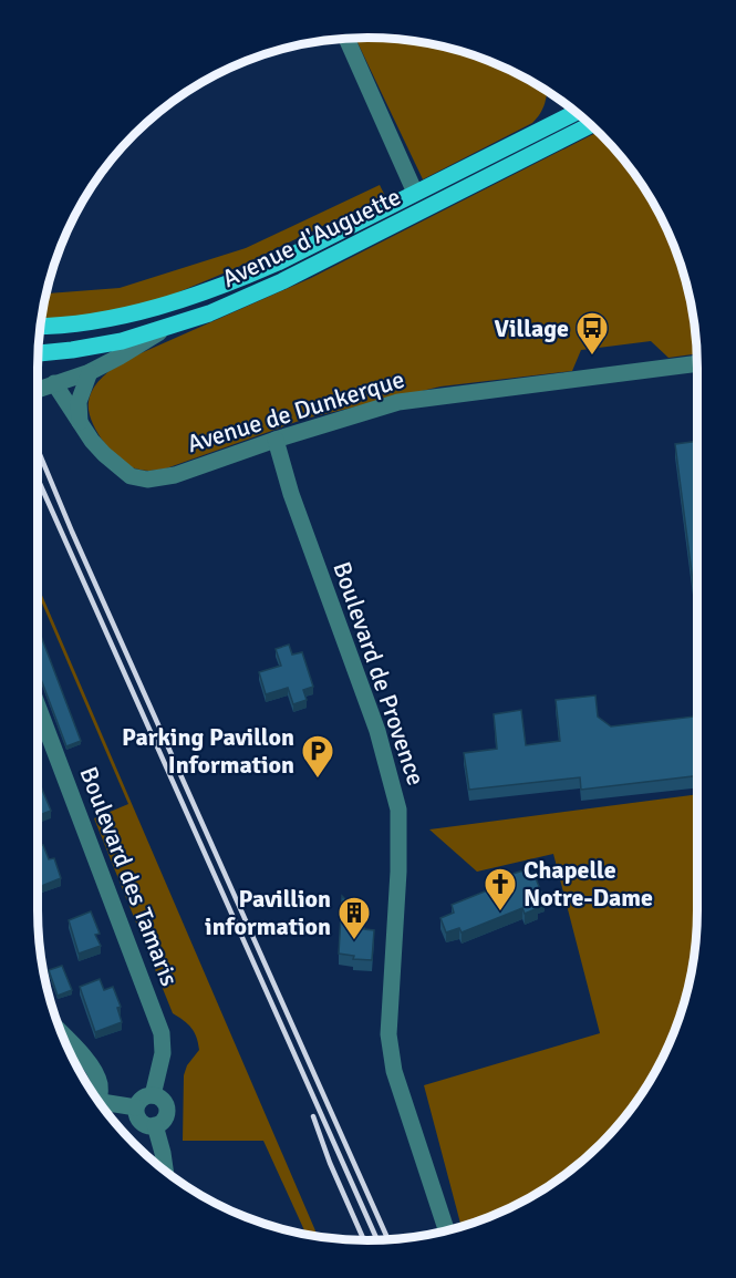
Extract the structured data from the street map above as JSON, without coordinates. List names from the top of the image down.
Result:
{
  "streets": {
    "main road": ["Avenue d'Auguette"],
    "street": ["Avenue de Dunkerque", "Boulevard de Provence", "Boulevard des Tamaris"]
  },
  "crossings": [
    ["Avenue de Dunkerque", "Boulevard de Provence"]
  ],
  "places": {
    "bus stop": ["Village"],
    "parking": ["Parking Pavillon Information"],
    "church": ["Chapelle Notre-Dame"],
    "building": ["Pavillion information"]
  }
}
